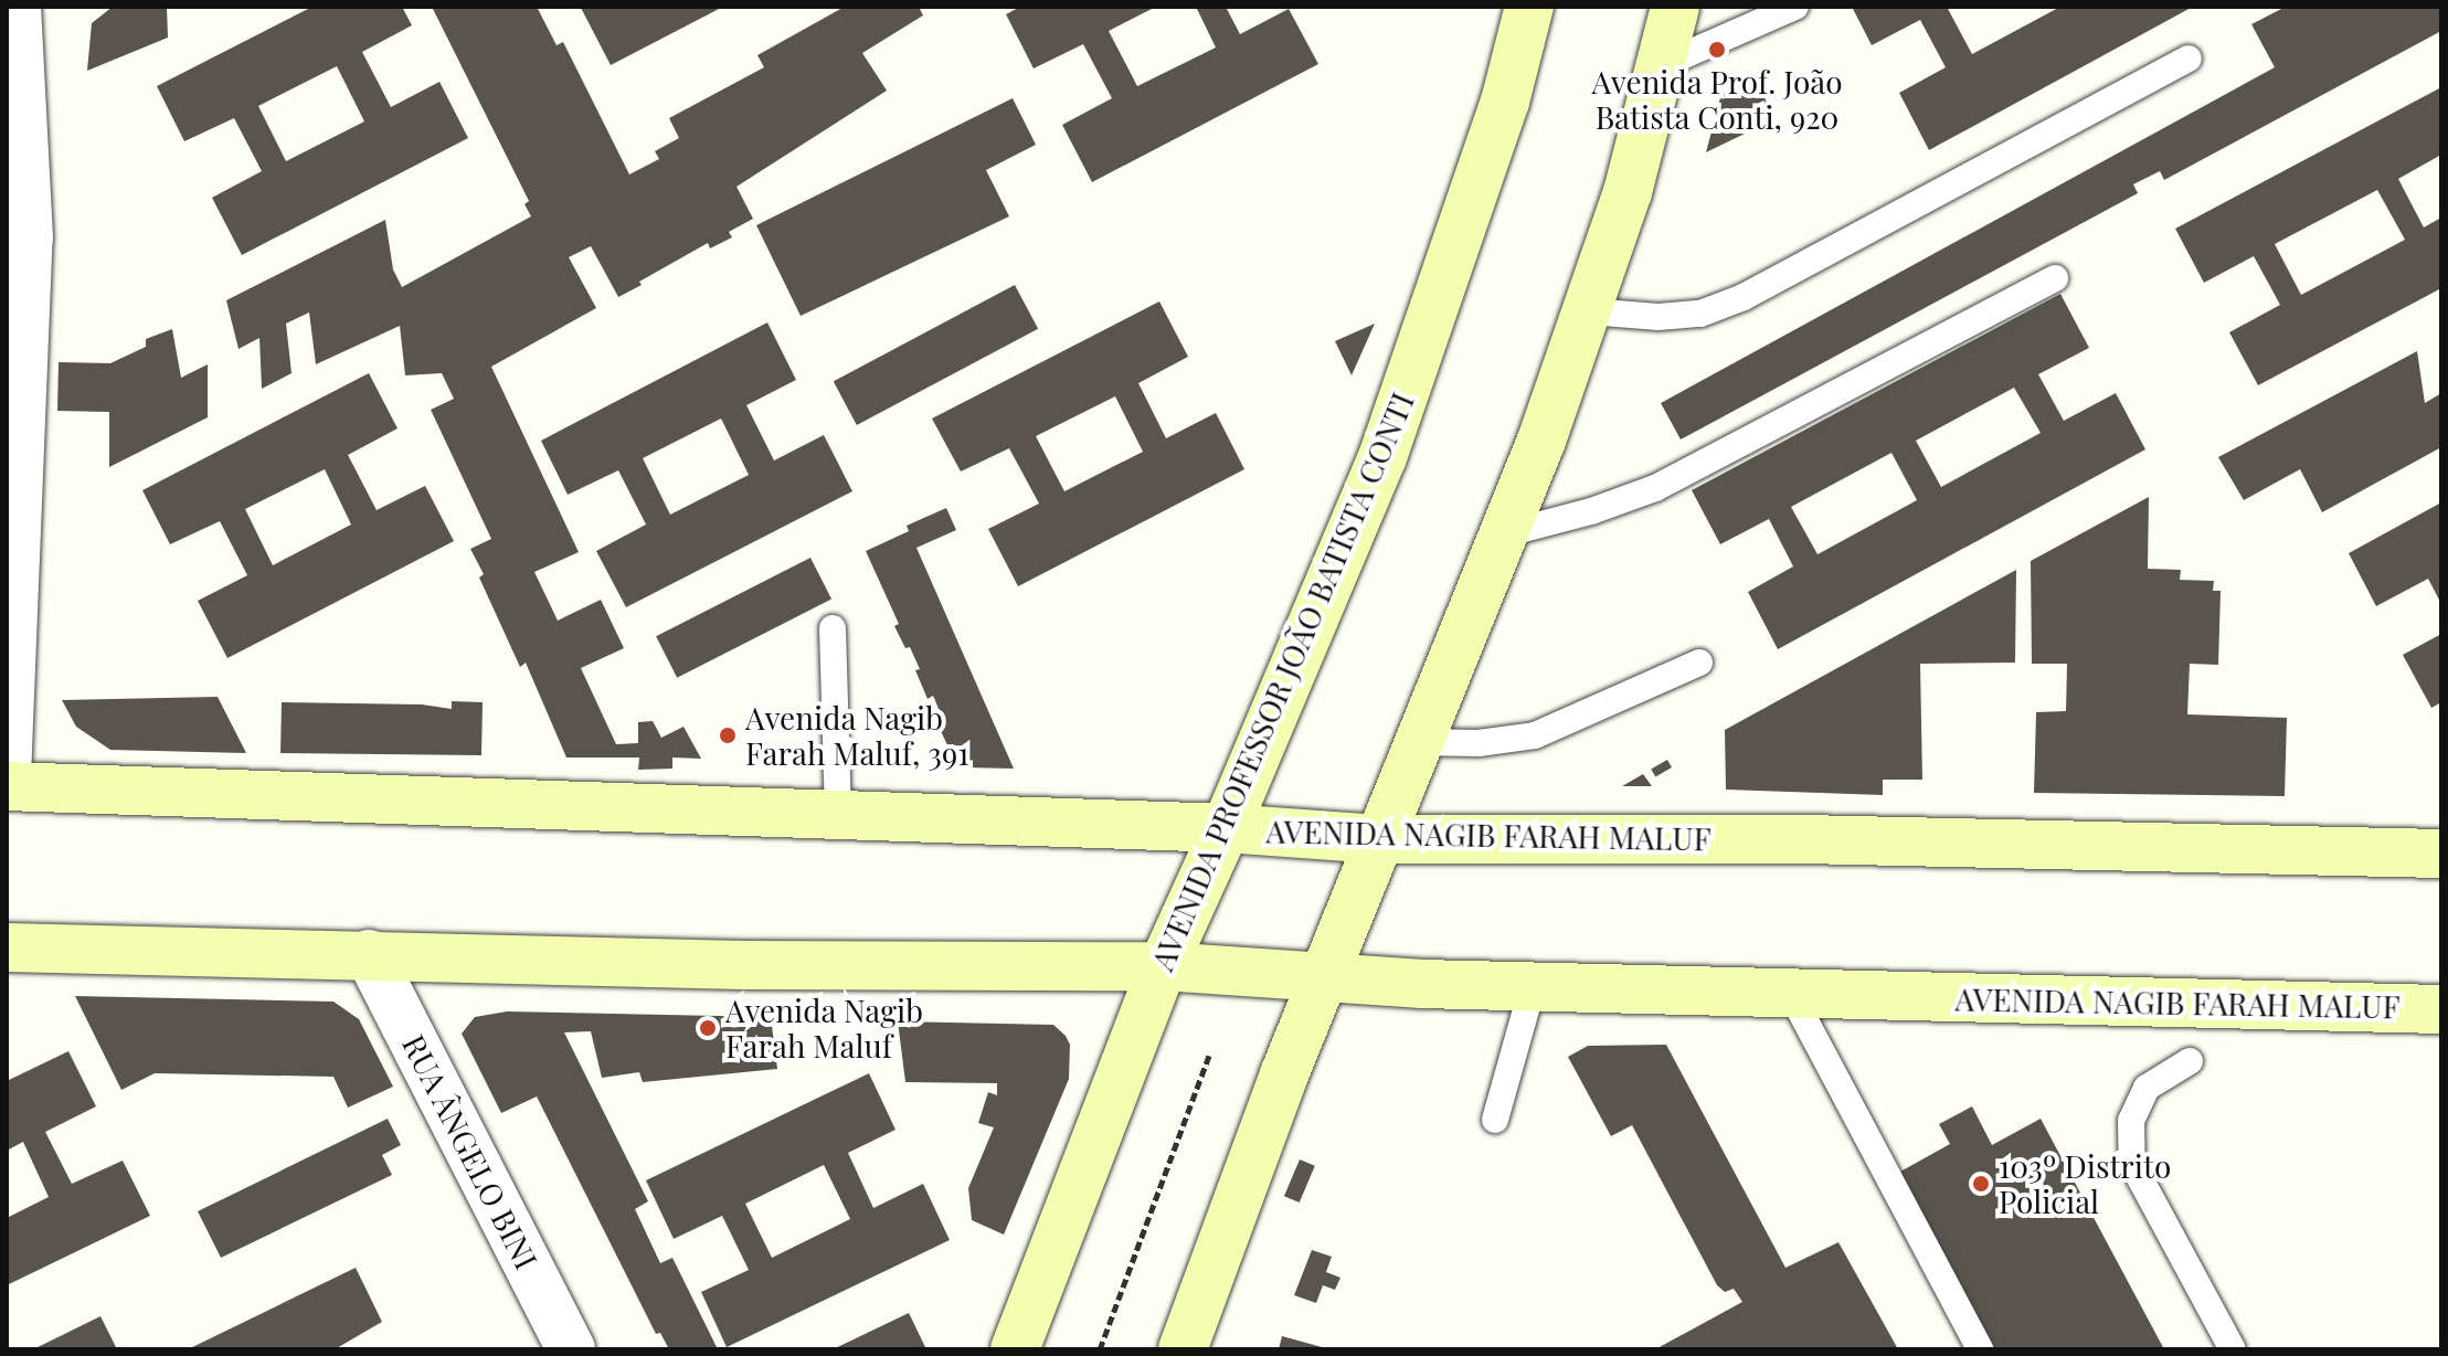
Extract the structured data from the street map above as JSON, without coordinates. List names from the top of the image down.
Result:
{
  "streets": {
    "main road": ["AVENIDA PROFESSOR JOÃO BATISTA CONTI", "AVENIDA NAGIB FARAH MALUF"],
    "street": ["RUA ÂNGELO BINI"]
  },
  "crossings": [
    ["AVENIDA PROFESSOR JOÃO BATISTA CONTI", "AVENIDA NAGIB FARAH MALUF"],
    ["AVENIDA NAGIB FARAH MALUF", "RUA ÂNGELO BINI"]
  ],
  "places": [
    "Avenida Prof. João Batista Conti, 920",
    "Avenida Nagib Farah Maluf, 391",
    "Avenida Nagib Farah Maluf",
    "103º Distrito Policial"
  ]
}
